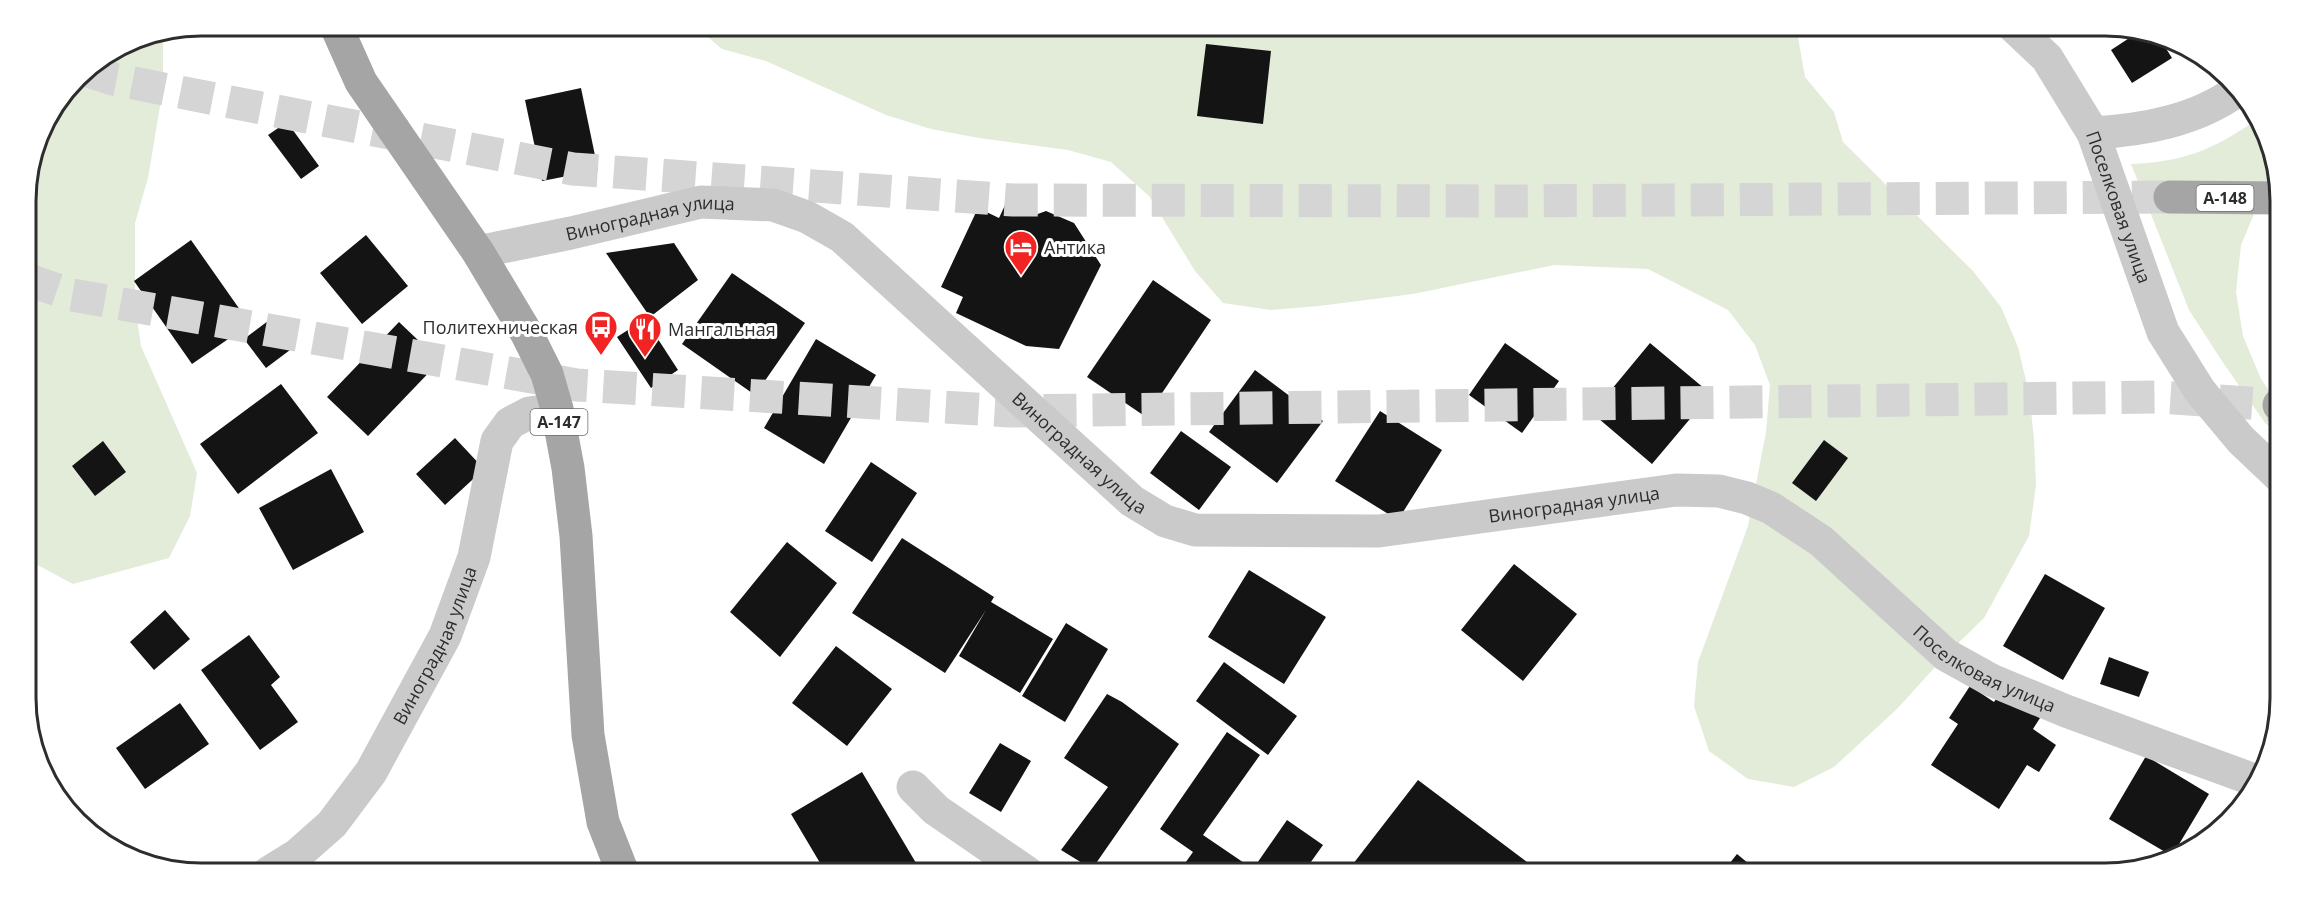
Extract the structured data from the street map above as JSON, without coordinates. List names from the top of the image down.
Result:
{
  "streets": {
    "main road": ["А-148", "А-147"],
    "street": ["Поселковая улица", "Виноградная улица"]
  },
  "crossings": [
    ["Поселковая улица", "Виноградная улица"],
    ["Виноградная улица", "А-147"]
  ],
  "places": {
    "hotel": ["Антика"],
    "bus stop": ["Политехническая"],
    "restaurant": ["Мангальная"]
  }
}
